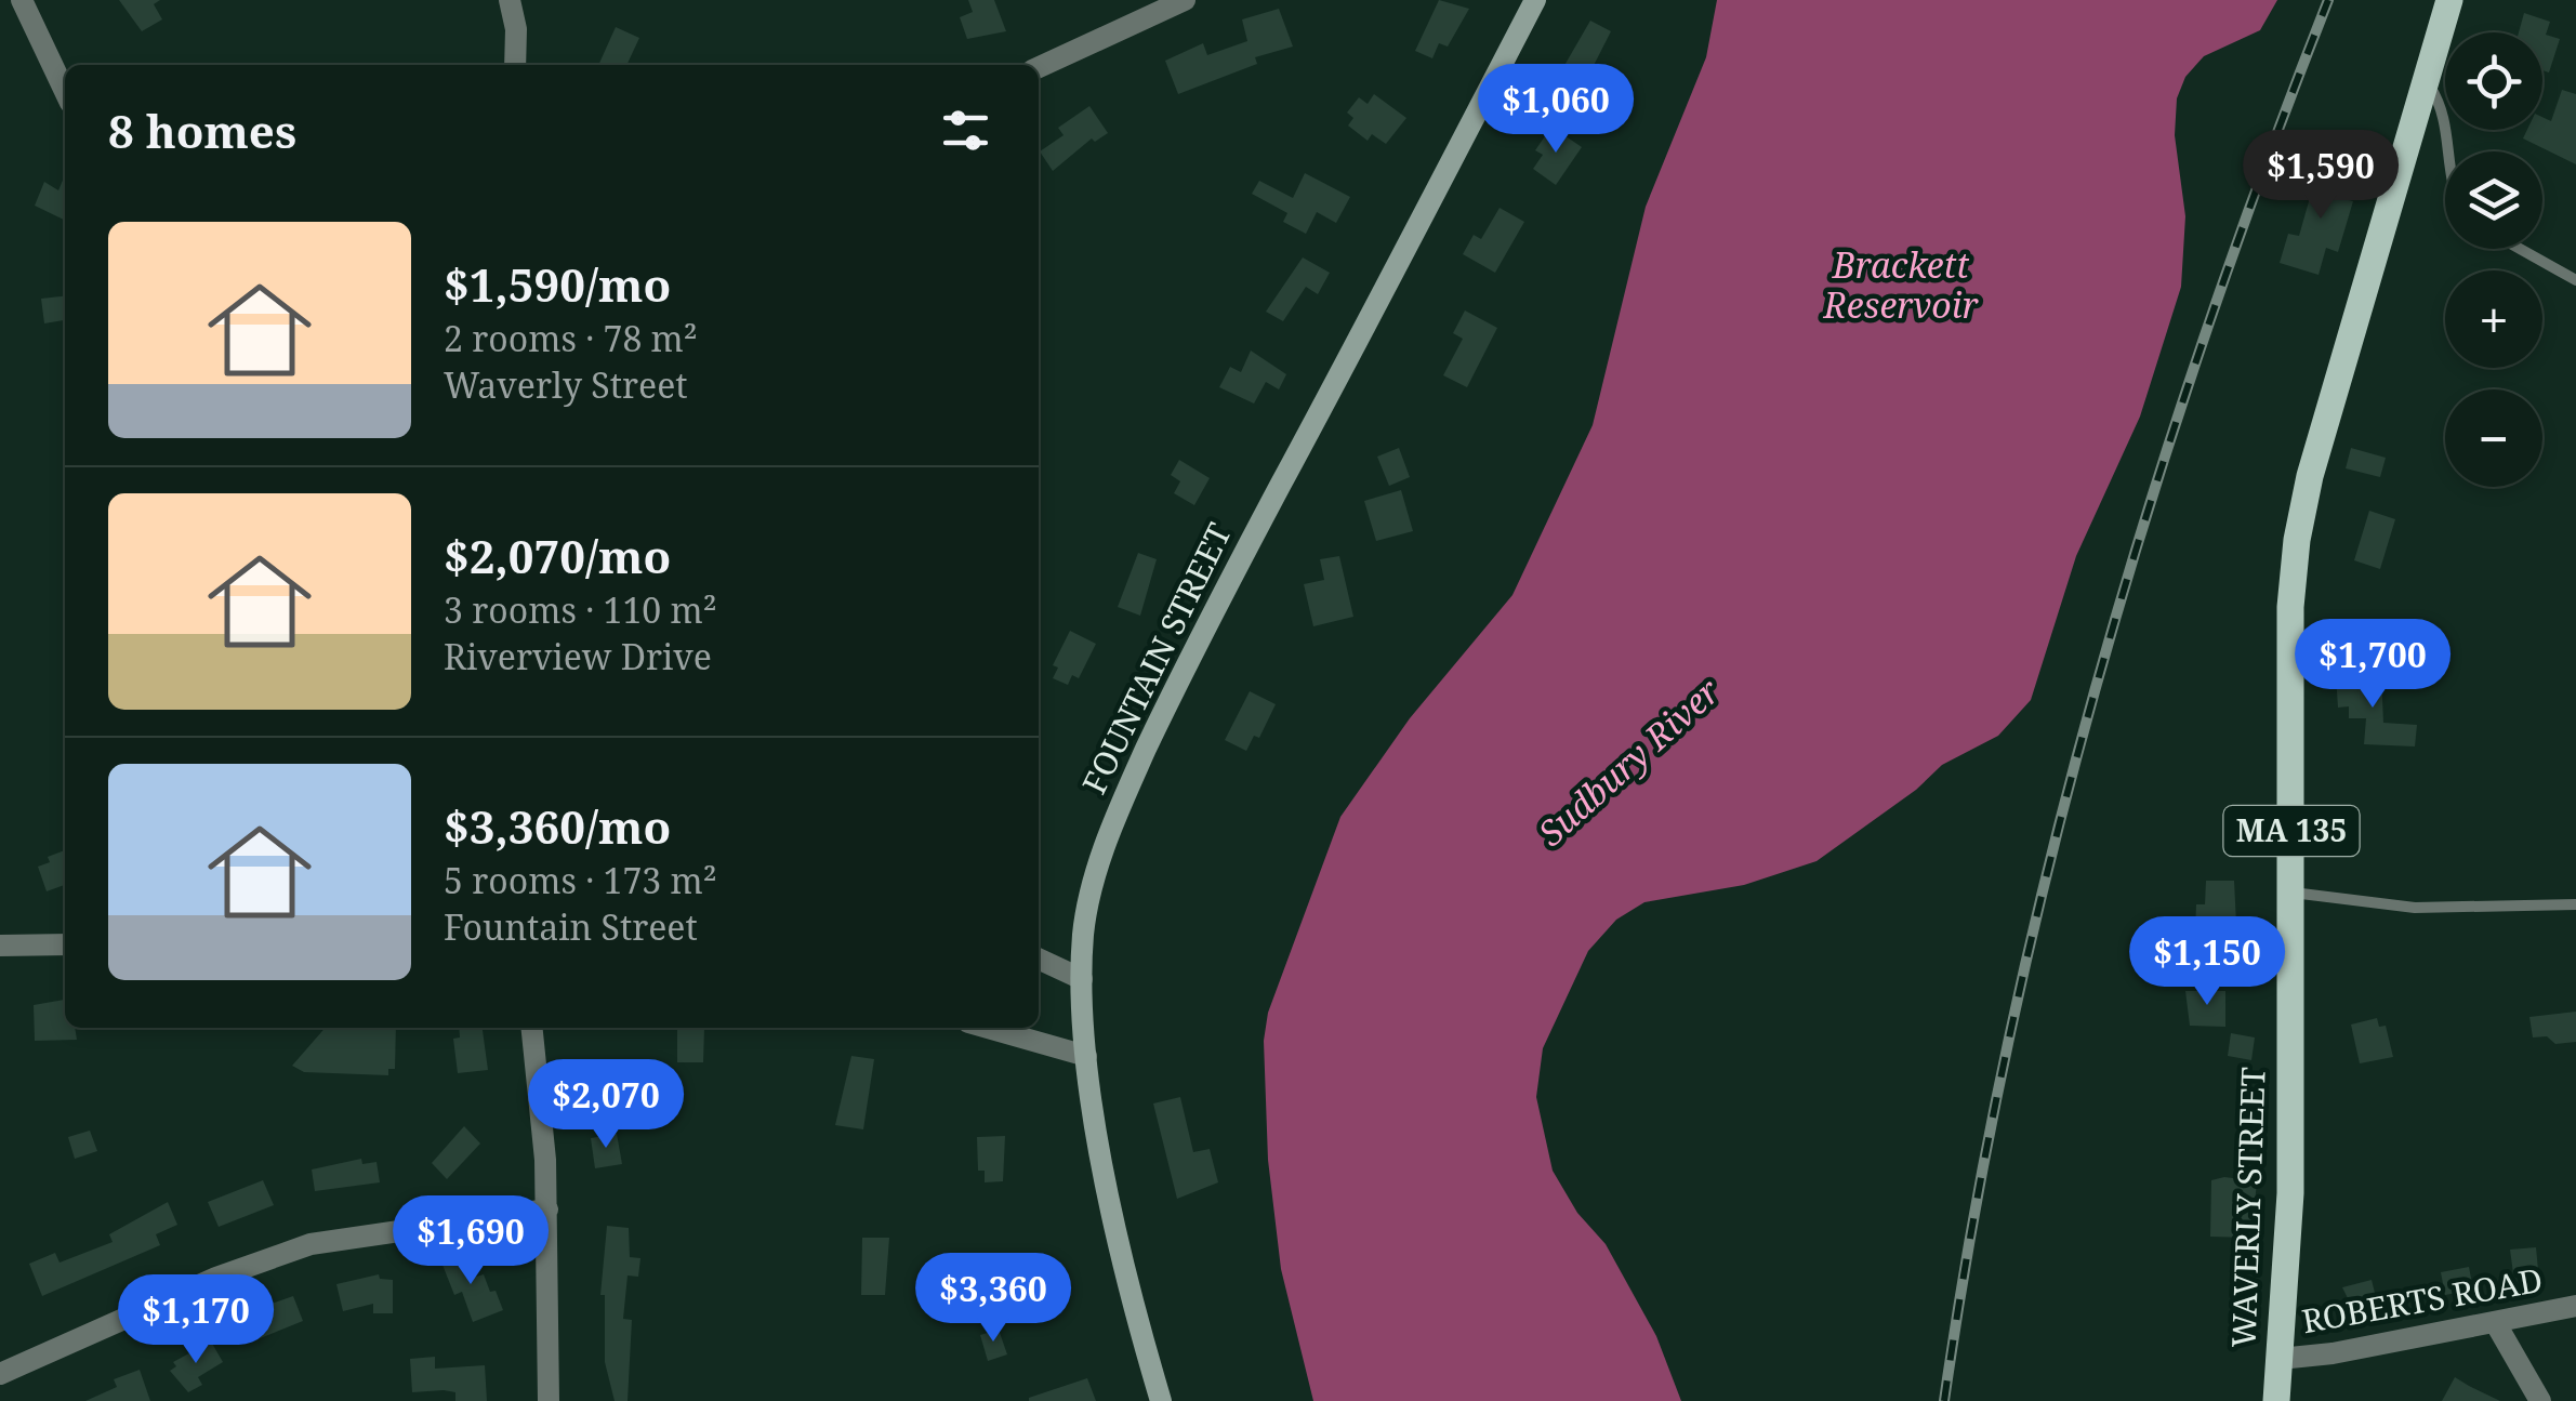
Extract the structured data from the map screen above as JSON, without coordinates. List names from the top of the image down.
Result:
{
  "streets": {
    "main road": ["MA 135", "WAVERLY STREET"],
    "street": ["FOUNTAIN STREET", "ROBERTS ROAD"]
  },
  "crossings": [
    ["WAVERLY STREET", "ROBERTS ROAD"]
  ],
  "water": ["Brackett Reservoir", "Sudbury River"],
  "page": {
    "map_buttons": ["+", "−"],
    "price": [
      "$1,060",
      "$1,590",
      "$1,700",
      "$1,150",
      "$2,070",
      "$1,690",
      "$3,360",
      "$1,170"
    ],
    "heading": "8 homes",
    "list": [
      {
        "name": "$1,590/mo",
        "note": "2 rooms · 78 m² · Waverly Street"
      },
      {
        "name": "$2,070/mo",
        "note": "3 rooms · 110 m² · Riverview Drive"
      },
      {
        "name": "$3,360/mo",
        "note": "5 rooms · 173 m² · Fountain Street"
      }
    ]
  }
}
